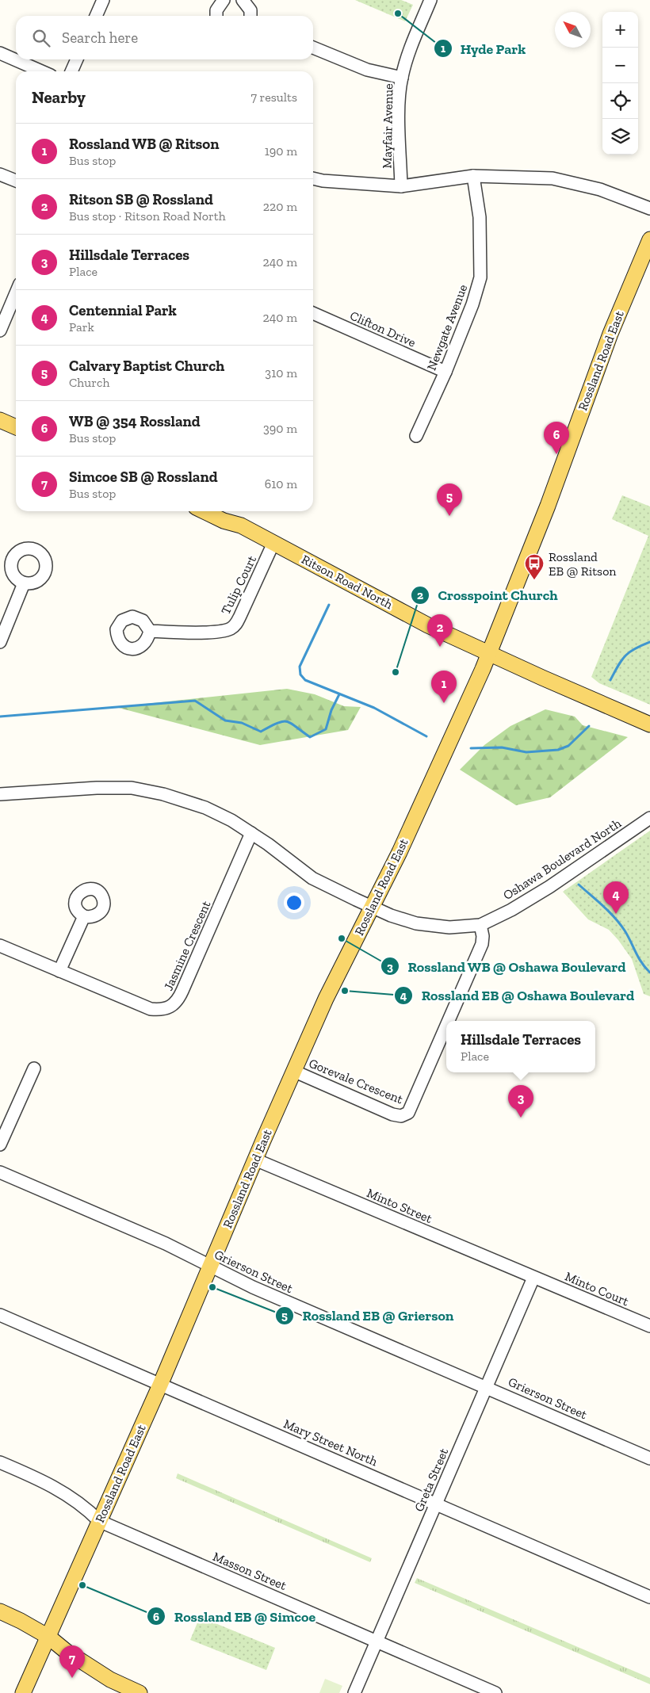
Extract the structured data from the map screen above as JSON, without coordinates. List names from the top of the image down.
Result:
{
  "streets": {
    "main road": ["Rossland Road East", "Ritson Road North"],
    "street": [
      "Mayfair Avenue",
      "Newgate Avenue",
      "Clifton Drive",
      "Tulip Court",
      "Oshawa Boulevard North",
      "Jasmine Crescent",
      "Gorevale Crescent",
      "Minto Street",
      "Grierson Street",
      "Minto Court",
      "Mary Street North",
      "Greta Street",
      "Masson Street"
    ]
  },
  "crossings": [
    ["Newgate Avenue", "Clifton Drive"],
    ["Rossland Road East", "Ritson Road North"],
    ["Rossland Road East", "Oshawa Boulevard North"],
    ["Rossland Road East", "Gorevale Crescent"],
    ["Rossland Road East", "Minto Street"],
    ["Rossland Road East", "Grierson Street"],
    ["Rossland Road East", "Mary Street North"],
    ["Rossland Road East", "Masson Street"],
    ["Ritson Road North", "Tulip Court"],
    ["Oshawa Boulevard North", "Jasmine Crescent"],
    ["Oshawa Boulevard North", "Gorevale Crescent"],
    ["Minto Street", "Minto Court"],
    ["Minto Street", "Greta Street"],
    ["Grierson Street", "Greta Street"],
    ["Minto Court", "Greta Street"],
    ["Mary Street North", "Greta Street"],
    ["Greta Street", "Masson Street"]
  ],
  "places": {
    "other": [
      "Hyde Park",
      "Crosspoint Church",
      "Rossland WB @ Oshawa Boulevard",
      "Rossland EB @ Oshawa Boulevard",
      "Rossland EB @ Grierson",
      "Rossland EB @ Simcoe"
    ],
    "bus stop": ["Rossland EB @ Ritson"]
  },
  "north": "top left",
  "page": {
    "map_buttons": ["+", "−"],
    "search": "Search here",
    "heading": ["Nearby", "7 results"],
    "list": [
      {
        "mark": "1",
        "name": "Rossland WB @ Ritson",
        "note": "Bus stop",
        "value": "190 m"
      },
      {
        "mark": "2",
        "name": "Ritson SB @ Rossland",
        "note": "Bus stop · Ritson Road North",
        "value": "220 m"
      },
      {
        "mark": "3",
        "name": "Hillsdale Terraces",
        "note": "Place",
        "value": "240 m"
      },
      {
        "mark": "4",
        "name": "Centennial Park",
        "note": "Park",
        "value": "240 m"
      },
      {
        "mark": "5",
        "name": "Calvary Baptist Church",
        "note": "Church",
        "value": "310 m"
      },
      {
        "mark": "6",
        "name": "WB @ 354 Rossland",
        "note": "Bus stop",
        "value": "390 m"
      },
      {
        "mark": "7",
        "name": "Simcoe SB @ Rossland",
        "note": "Bus stop",
        "value": "610 m"
      }
    ],
    "pins": [
      "6",
      "5",
      "2",
      "1",
      "4",
      "3",
      "7"
    ],
    "popup": ["Hillsdale Terraces", "Place"]
  }
}
